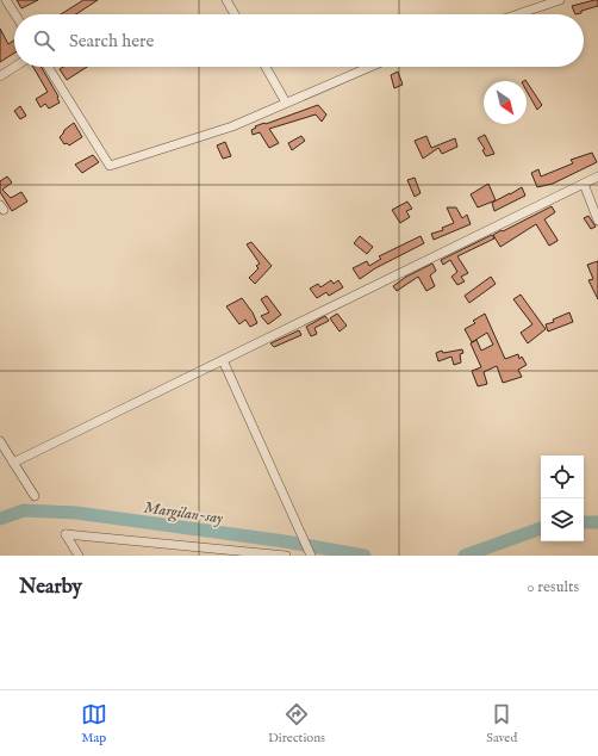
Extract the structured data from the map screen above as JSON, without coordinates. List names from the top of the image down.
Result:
{
  "water": ["Margilan-say"],
  "north": "bottom right",
  "page": {
    "search": "Search here",
    "heading": ["Nearby", "0 results"],
    "nav": ["Map", "Directions", "Saved"]
  }
}
